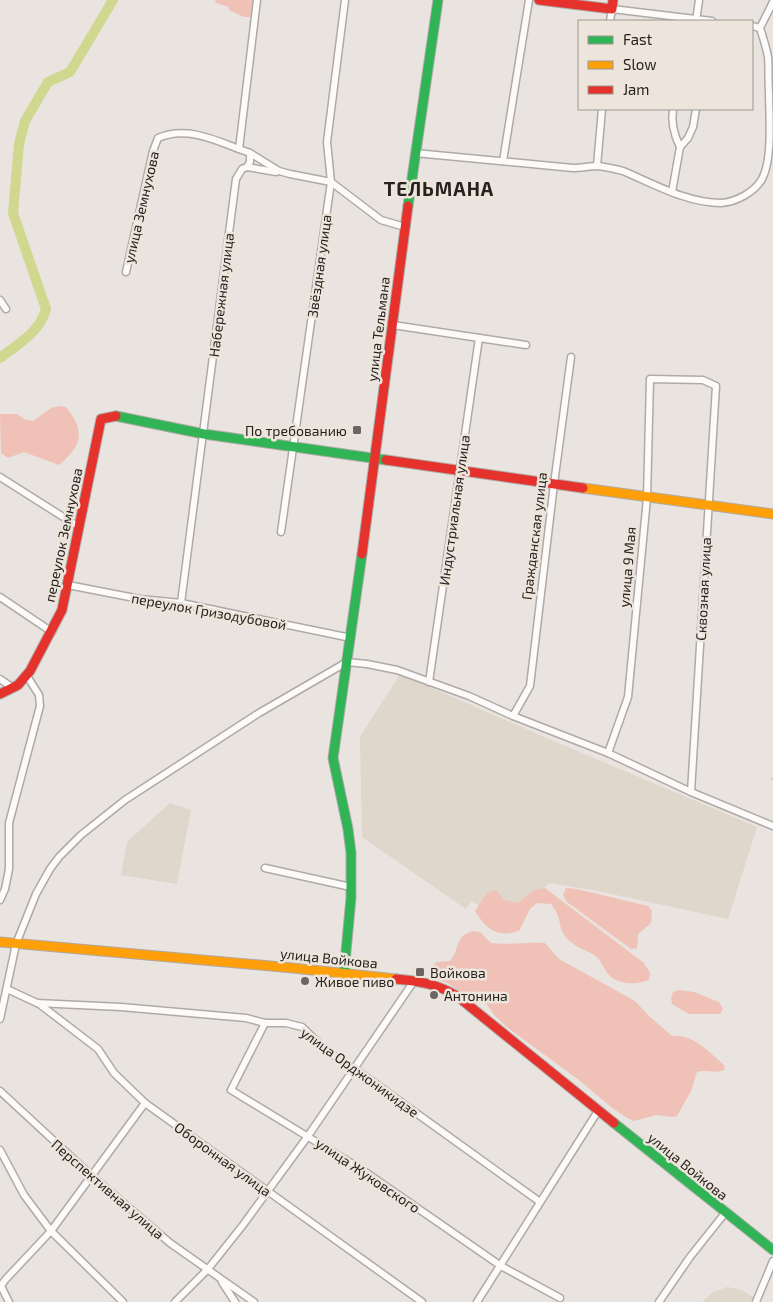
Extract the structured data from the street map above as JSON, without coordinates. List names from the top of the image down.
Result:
{
  "streets": {
    "street": [
      "улица Земнухова",
      "Звёздная улица",
      "Набережная улица",
      "улица Тельмана",
      "Индустриальная улица",
      "переулок Земнухова",
      "Гражданская улица",
      "улица 9 Мая",
      "Сквозная улица",
      "переулок Гризодубовой",
      "улица Войкова",
      "улица Орджоникидзе",
      "Оборонная улица",
      "улица Жуковского",
      "Перспективная улица"
    ]
  },
  "crossings": [
    ["Набережная улица", "переулок Земнухова"],
    ["Набережная улица", "переулок Гризодубовой"],
    ["улица Тельмана", "переулок Гризодубовой"],
    ["улица Тельмана", "улица Войкова"],
    ["переулок Земнухова", "переулок Гризодубовой"],
    ["улица 9 Мая", "Сквозная улица"],
    ["улица Орджоникидзе", "Оборонная улица"],
    ["улица Орджоникидзе", "улица Жуковского"]
  ],
  "districts": ["ТЕЛЬМАНА"],
  "places": {
    "transit": ["По требованию", "Войкова"],
    "other": ["Живое пиво", "Антонина"]
  },
  "legend": ["Fast", "Slow", "Jam"]
}
